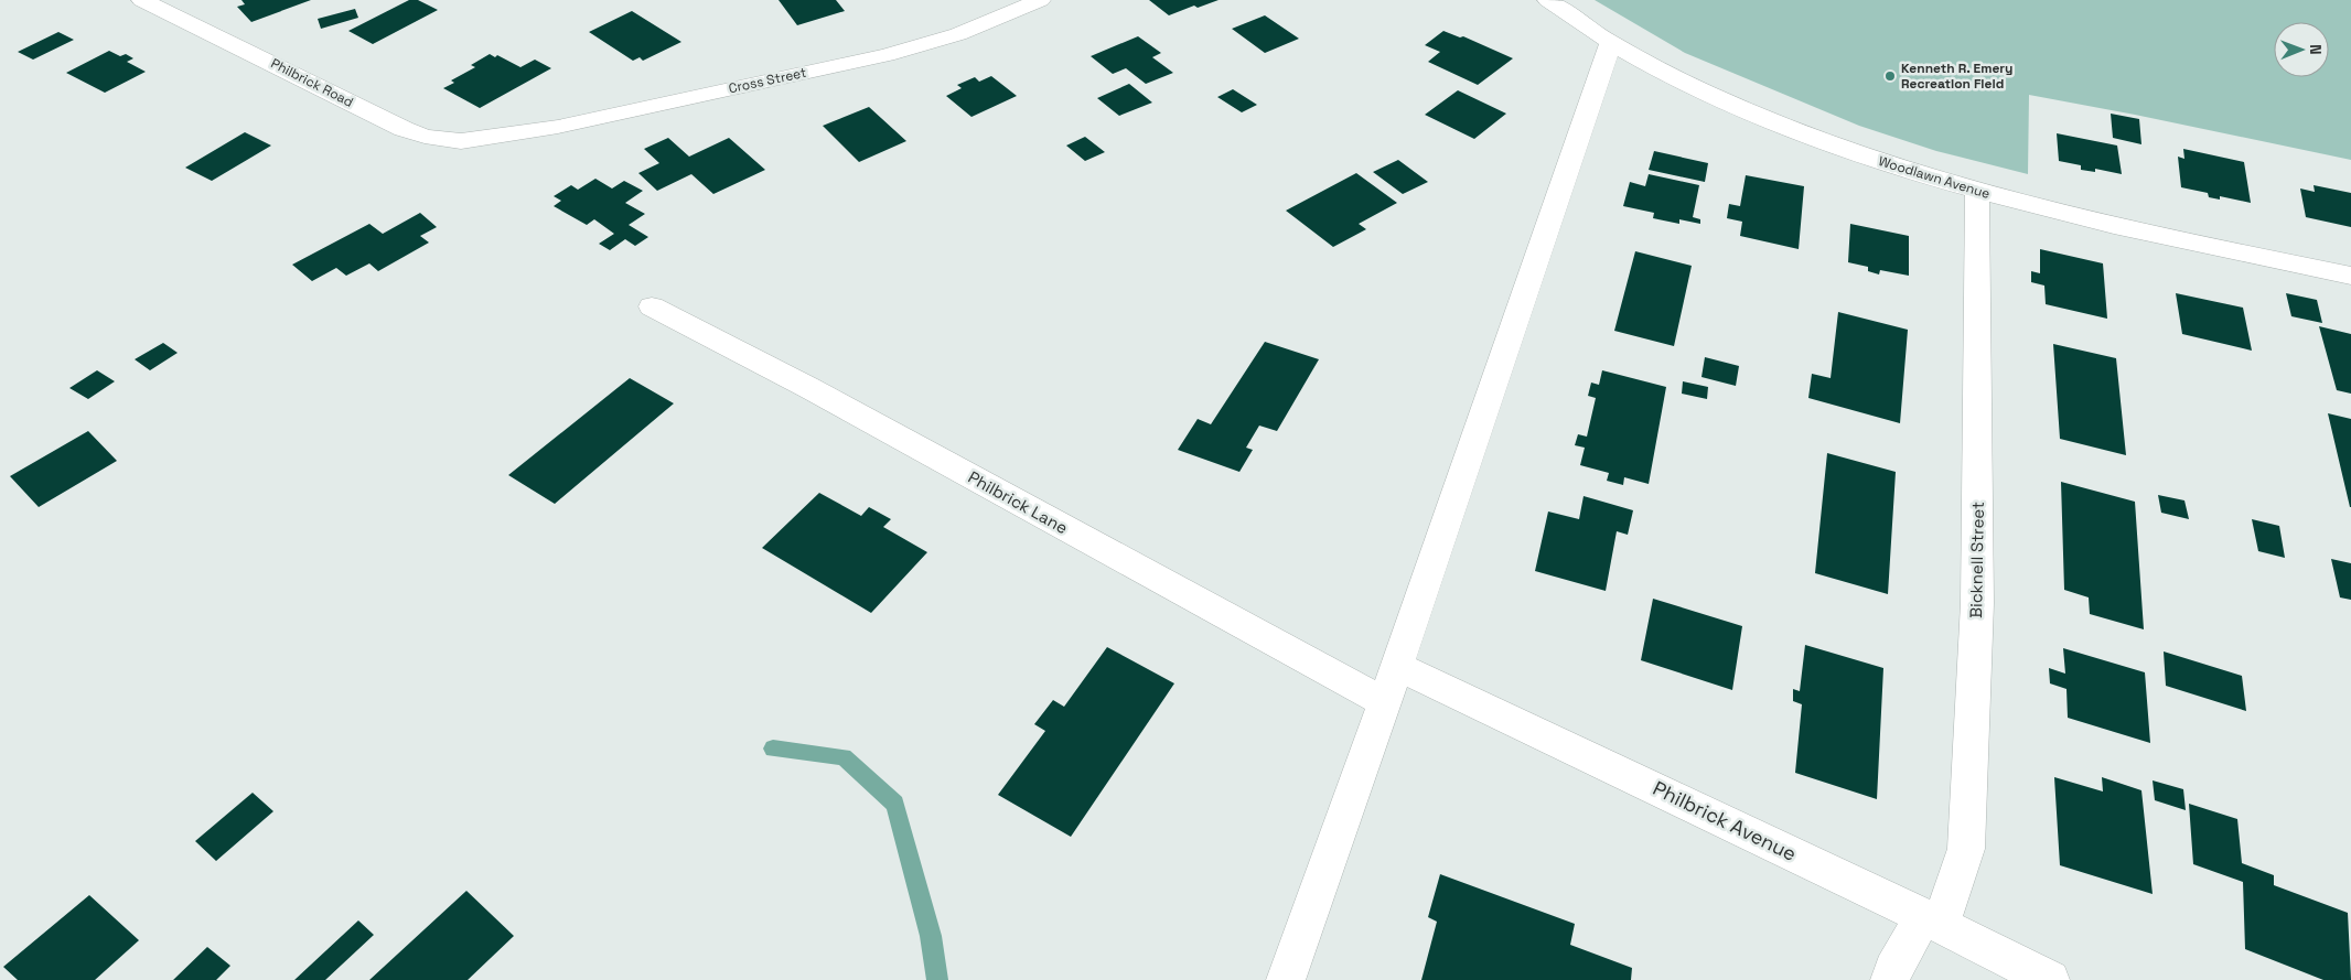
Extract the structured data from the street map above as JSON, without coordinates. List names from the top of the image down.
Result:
{
  "streets": {
    "street": [
      "Cross Street",
      "Philbrick Road",
      "Woodlawn Avenue",
      "Philbrick Lane",
      "Bicknell Street",
      "Philbrick Avenue"
    ]
  },
  "crossings": [
    ["Cross Street", "Philbrick Road"],
    ["Woodlawn Avenue", "Bicknell Street"],
    ["Bicknell Street", "Philbrick Avenue"]
  ],
  "places": ["Kenneth R. Emery Recreation Field"],
  "north": "right"
}
